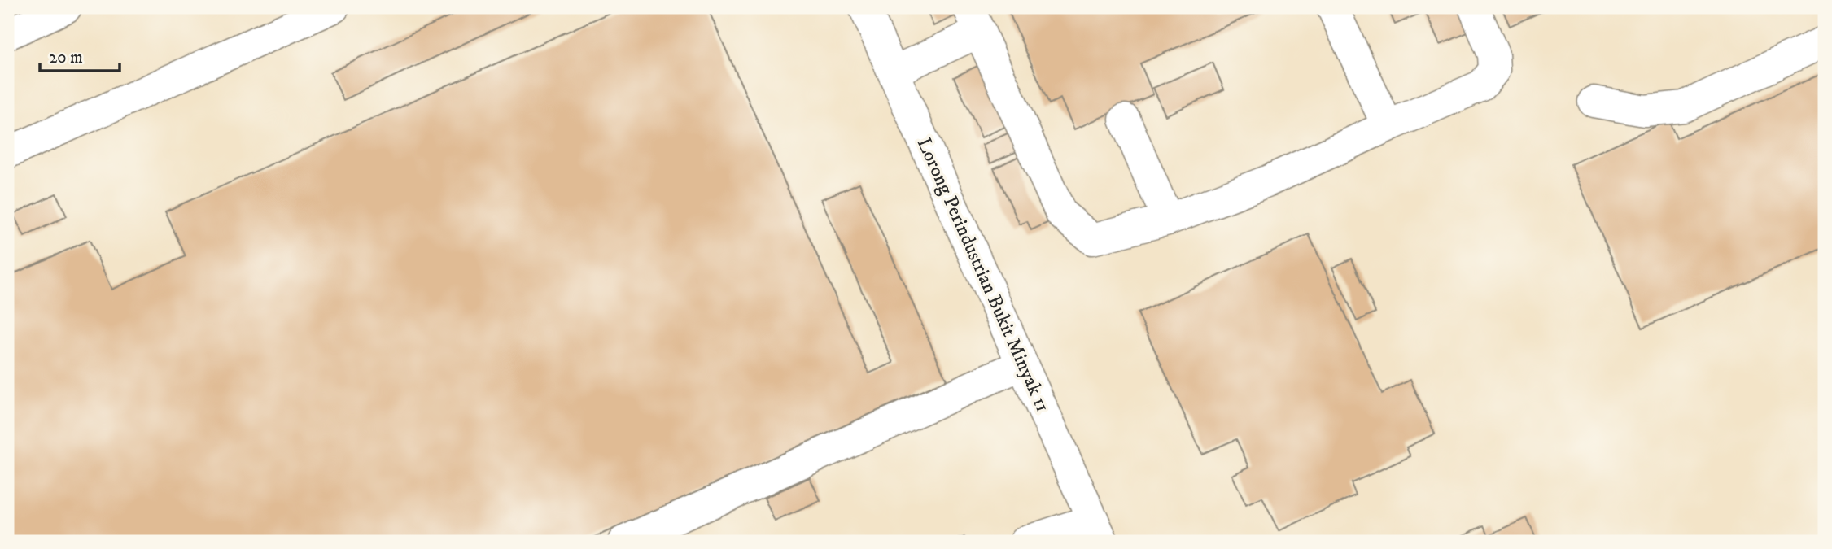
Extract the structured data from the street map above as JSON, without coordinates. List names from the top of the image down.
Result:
{
  "streets": {
    "street": ["Lorong Perindustrian Bukit Minyak 11"]
  },
  "scale_bar": "20 m"
}
